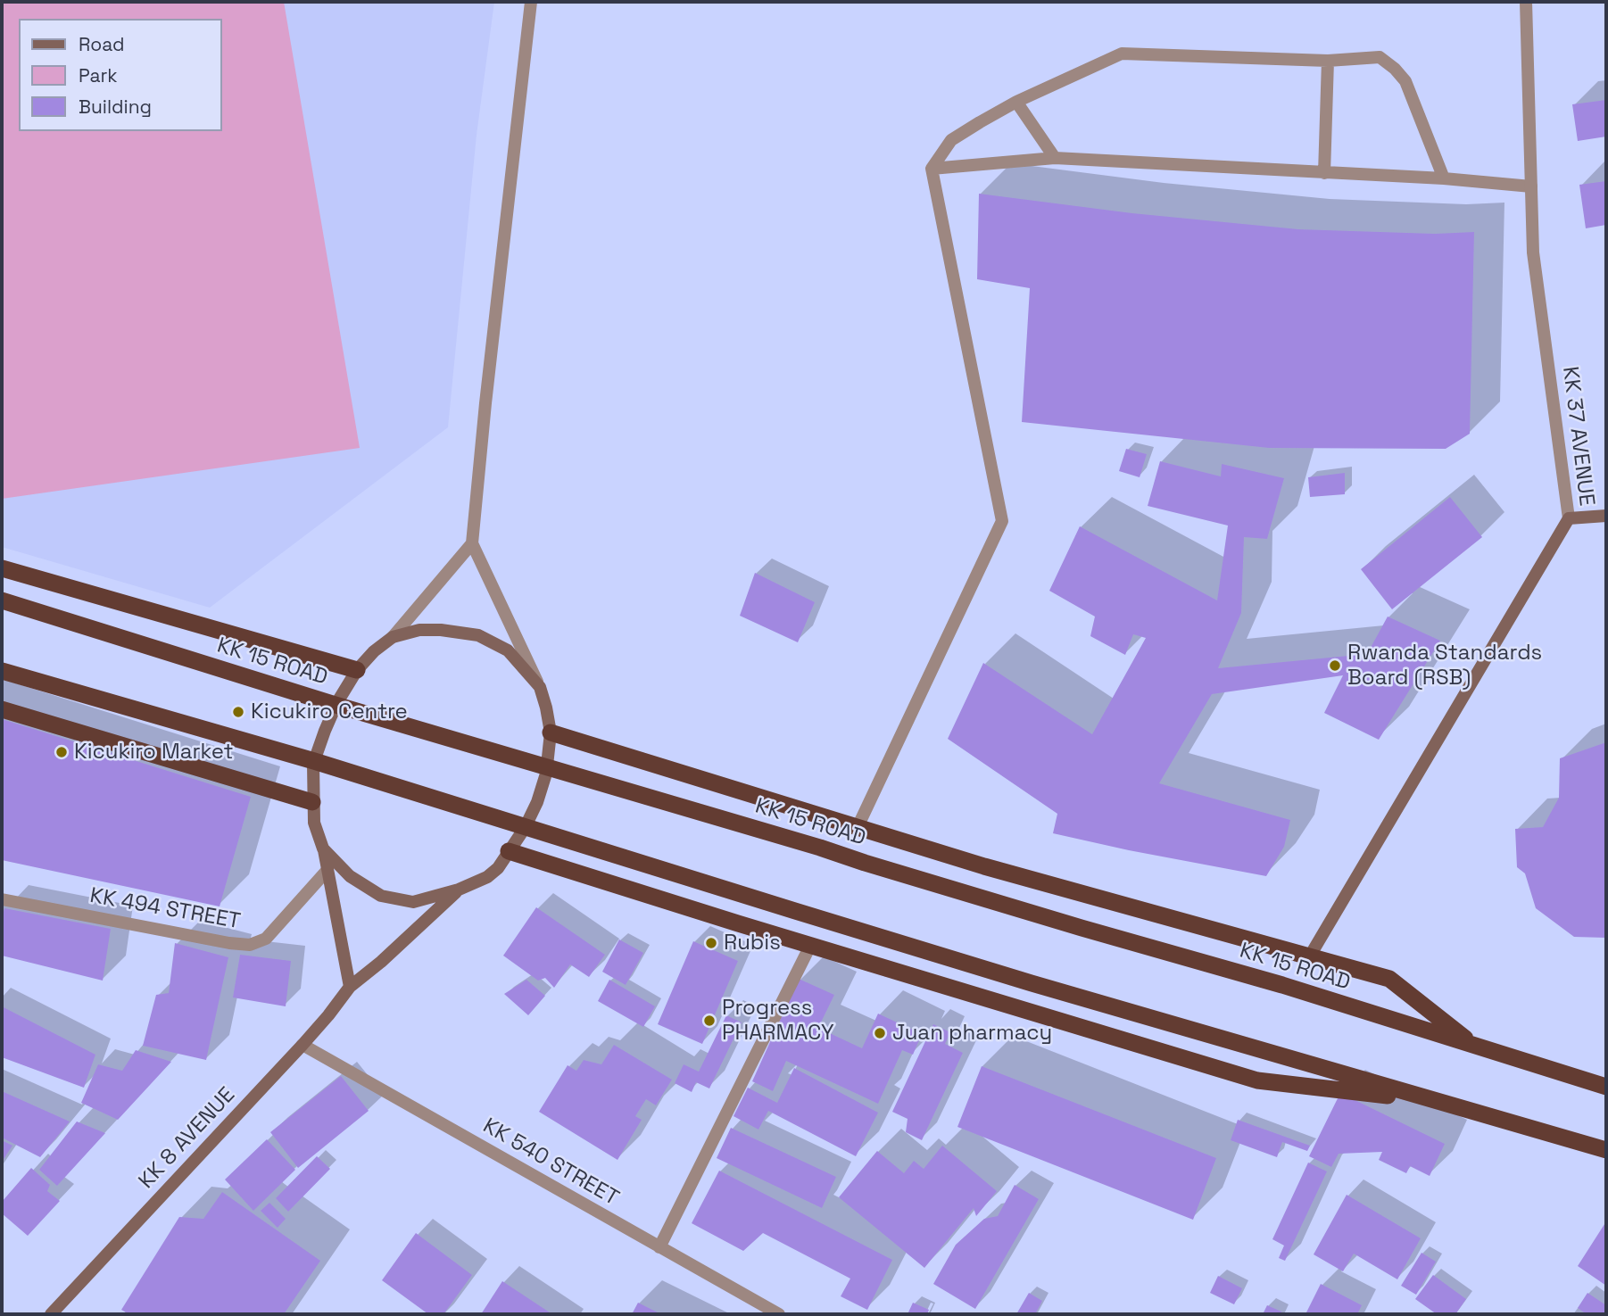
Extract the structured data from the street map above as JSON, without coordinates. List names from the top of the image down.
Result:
{
  "streets": {
    "highway": ["KK 15 ROAD"],
    "main road": ["KK 37 AVENUE", "KK 8 AVENUE"],
    "street": ["KK 494 STREET", "KK 540 STREET"]
  },
  "crossings": [
    ["KK 8 AVENUE", "KK 540 STREET"]
  ],
  "places": [
    "Rwanda Standards Board (RSB)",
    "Kicukiro Centre",
    "Kicukiro Market",
    "Rubis",
    "Progress PHARMACY",
    "Juan pharmacy"
  ],
  "legend": ["Road", "Park", "Building"]
}
